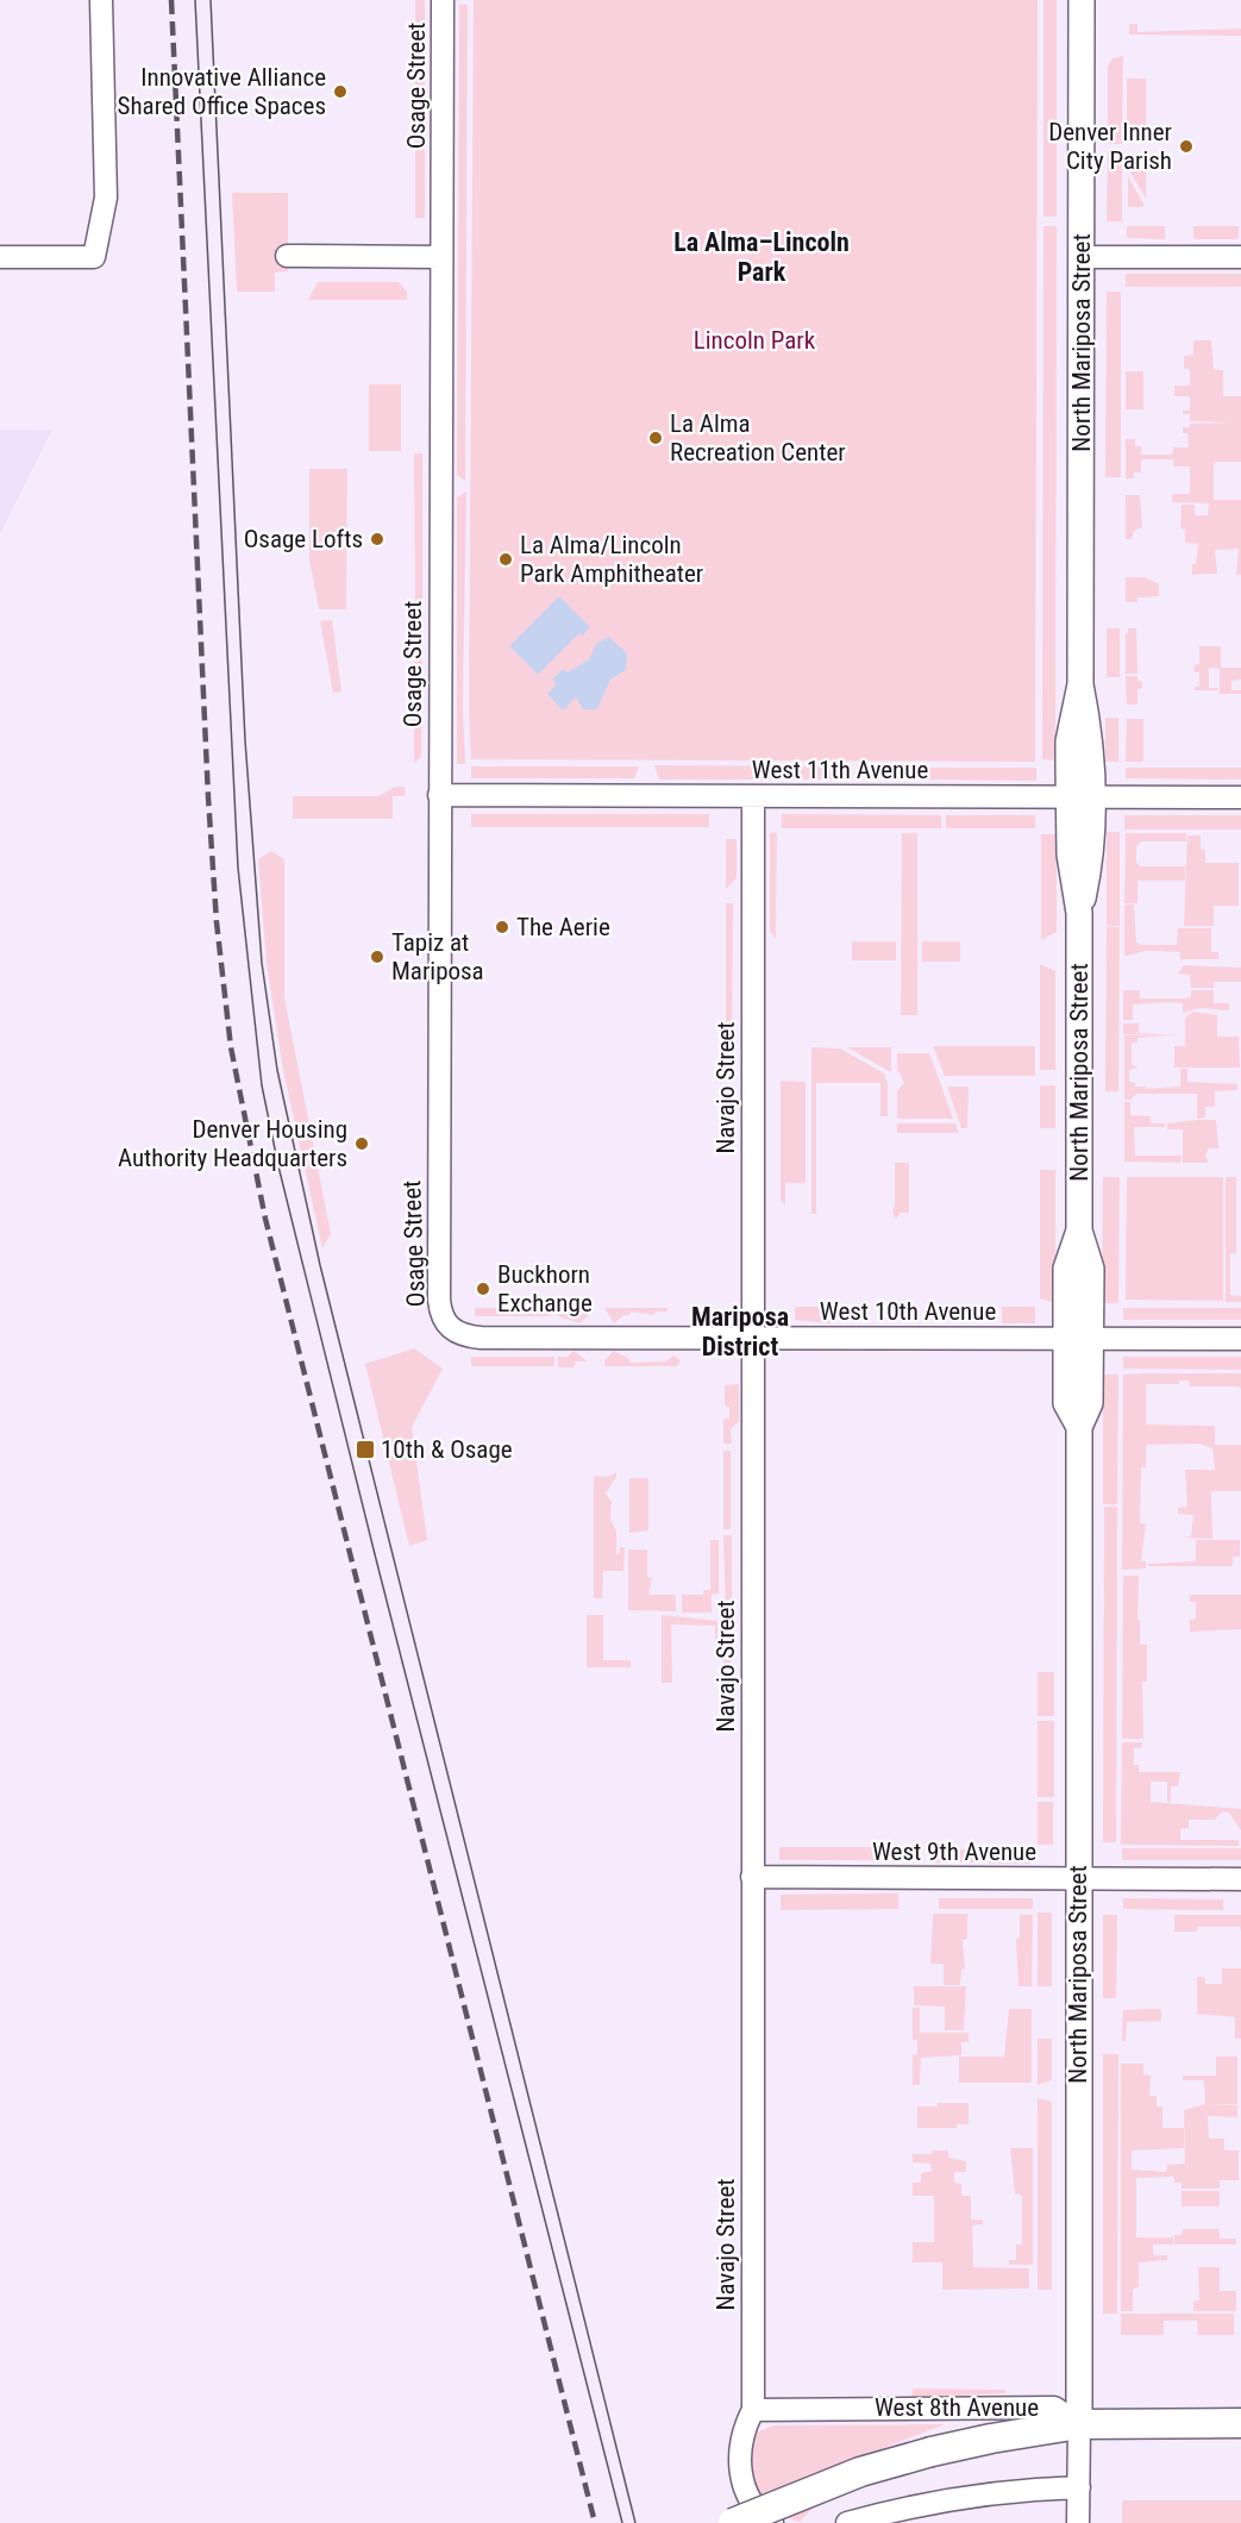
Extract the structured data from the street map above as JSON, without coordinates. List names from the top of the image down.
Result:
{
  "streets": {
    "main road": ["West 8th Avenue"],
    "street": [
      "Osage Street",
      "North Mariposa Street",
      "West 11th Avenue",
      "Navajo Street",
      "West 10th Avenue",
      "West 9th Avenue"
    ]
  },
  "crossings": [
    ["Osage Street", "West 11th Avenue"],
    ["Osage Street", "West 10th Avenue"],
    ["North Mariposa Street", "West 11th Avenue"],
    ["North Mariposa Street", "West 10th Avenue"],
    ["North Mariposa Street", "West 9th Avenue"],
    ["North Mariposa Street", "West 8th Avenue"],
    ["West 11th Avenue", "Navajo Street"],
    ["Navajo Street", "West 10th Avenue"],
    ["Navajo Street", "West 9th Avenue"],
    ["Navajo Street", "West 8th Avenue"]
  ],
  "districts": ["La Alma–Lincoln Park", "Mariposa District"],
  "parks": ["Lincoln Park"],
  "places": {
    "other": [
      "Innovative Alliance Shared Office Spaces",
      "Denver Inner City Parish",
      "La Alma Recreation Center",
      "Osage Lofts",
      "La Alma/Lincoln Park Amphitheater",
      "The Aerie",
      "Tapiz at Mariposa",
      "Denver Housing Authority Headquarters",
      "Buckhorn Exchange"
    ],
    "transit": ["10th & Osage"]
  }
}
